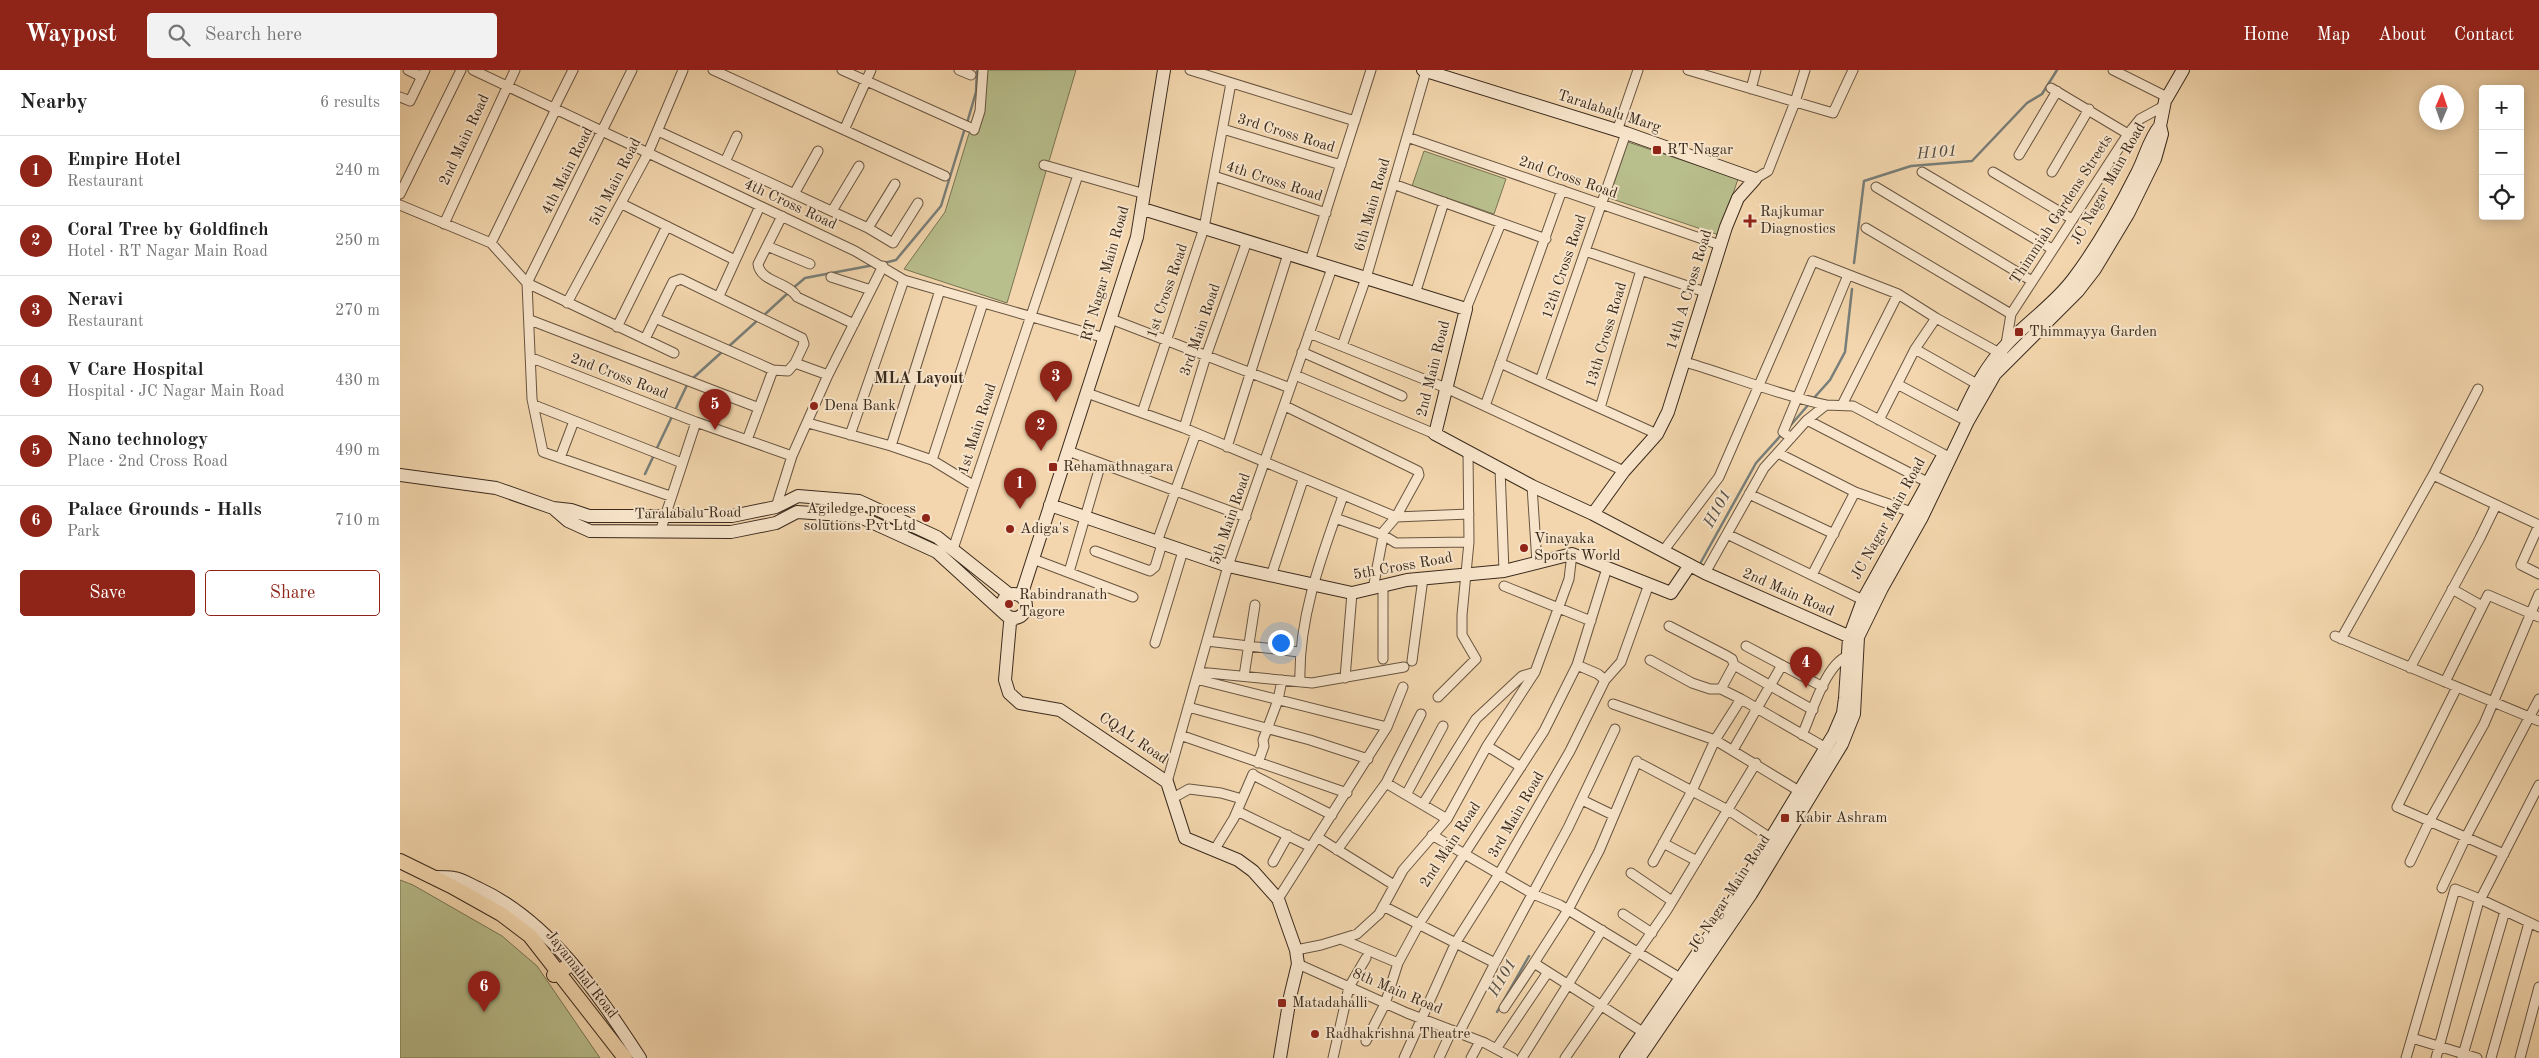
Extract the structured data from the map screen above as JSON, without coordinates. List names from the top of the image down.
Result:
{
  "streets": {
    "main road": [
      "Taralabalu Marg",
      "2nd Main Road",
      "JC Nagar Main Road",
      "RT Nagar Main Road",
      "14th A Cross Road",
      "Taralabalu Road",
      "5th Cross Road",
      "CQAL Road",
      "Jayamahal Road"
    ],
    "street": [
      "3rd Cross Road",
      "4th Main Road",
      "2nd Cross Road",
      "5th Main Road",
      "4th Cross Road",
      "6th Main Road",
      "Thimmiah Gardens Streets",
      "12th Cross Road",
      "1st Cross Road",
      "3rd Main Road",
      "13th Cross Road",
      "1st Main Road",
      "8th Main Road"
    ]
  },
  "crossings": [
    ["Taralabalu Marg", "6th Main Road"],
    ["Taralabalu Marg", "12th Cross Road"],
    ["Taralabalu Marg", "14th A Cross Road"],
    ["3rd Cross Road", "1st Cross Road"],
    ["2nd Main Road", "5th Main Road"],
    ["2nd Main Road", "4th Cross Road"],
    ["2nd Main Road", "JC Nagar Main Road"],
    ["2nd Main Road", "6th Main Road"],
    ["2nd Main Road", "RT Nagar Main Road"],
    ["2nd Main Road", "14th A Cross Road"],
    ["2nd Main Road", "1st Cross Road"],
    ["2nd Main Road", "3rd Main Road"],
    ["2nd Main Road", "8th Main Road"],
    ["4th Main Road", "4th Cross Road"],
    ["2nd Cross Road", "6th Main Road"],
    ["2nd Cross Road", "12th Cross Road"],
    ["2nd Cross Road", "14th A Cross Road"],
    ["5th Main Road", "4th Cross Road"],
    ["5th Main Road", "5th Cross Road"],
    ["5th Main Road", "CQAL Road"],
    ["4th Cross Road", "RT Nagar Main Road"],
    ["4th Cross Road", "1st Cross Road"],
    ["4th Cross Road", "1st Main Road"],
    ["JC Nagar Main Road", "Thimmiah Gardens Streets"],
    ["RT Nagar Main Road", "Taralabalu Road"],
    ["RT Nagar Main Road", "5th Cross Road"],
    ["RT Nagar Main Road", "CQAL Road"],
    ["3rd Main Road", "8th Main Road"],
    ["1st Main Road", "Taralabalu Road"],
    ["Taralabalu Road", "CQAL Road"],
    ["CQAL Road", "8th Main Road"]
  ],
  "districts": ["MLA Layout"],
  "water": ["H101"],
  "places": {
    "transit": [
      "RT Nagar",
      "Thimmayya Garden",
      "Rehamathnagara",
      "Kabir Ashram",
      "Matadahalli"
    ],
    "health": ["Rajkumar Diagnostics"],
    "other": [
      "Dena Bank",
      "Agiledge process solutions Pvt Ltd",
      "Adiga's",
      "Vinayaka Sports World",
      "Rabindranath Tagore",
      "Radhakrishna Theatre"
    ]
  },
  "north": "top",
  "page": {
    "header": "Waypost",
    "search": "Search here",
    "nav": [
      "Home",
      "Map",
      "About",
      "Contact"
    ],
    "heading": ["Nearby", "6 results"],
    "map_buttons": ["+", "−"],
    "list": [
      {
        "mark": "1",
        "name": "Empire Hotel",
        "note": "Restaurant",
        "value": "240 m"
      },
      {
        "mark": "2",
        "name": "Coral Tree by Goldfinch",
        "note": "Hotel · RT Nagar Main Road",
        "value": "250 m"
      },
      {
        "mark": "3",
        "name": "Neravi",
        "note": "Restaurant",
        "value": "270 m"
      },
      {
        "mark": "4",
        "name": "V Care Hospital",
        "note": "Hospital · JC Nagar Main Road",
        "value": "430 m"
      },
      {
        "mark": "5",
        "name": "Nano technology",
        "note": "Place · 2nd Cross Road",
        "value": "490 m"
      },
      {
        "mark": "6",
        "name": "Palace Grounds - Halls",
        "note": "Park",
        "value": "710 m"
      }
    ],
    "pins": [
      "3",
      "5",
      "2",
      "1",
      "4",
      "6"
    ],
    "buttons": ["Save", "Share"]
  }
}
